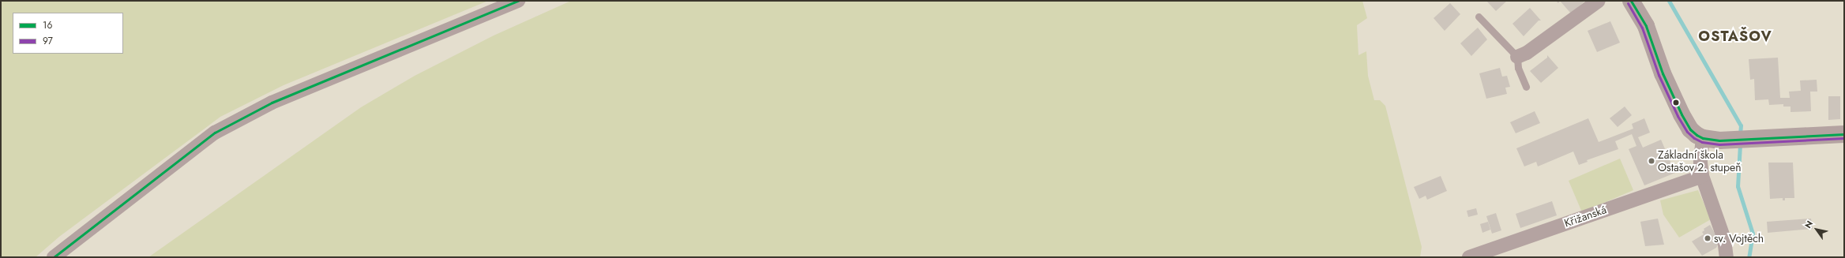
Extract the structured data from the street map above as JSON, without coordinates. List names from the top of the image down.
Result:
{
  "streets": {
    "street": ["Křižanská"]
  },
  "districts": ["OSTAŠOV"],
  "places": ["Základní škola Ostašov 2. stupeň", "sv. Vojtěch"],
  "lines": ["transit line 16", "transit line 97"],
  "legend": ["16", "97"],
  "north": "top left"
}
